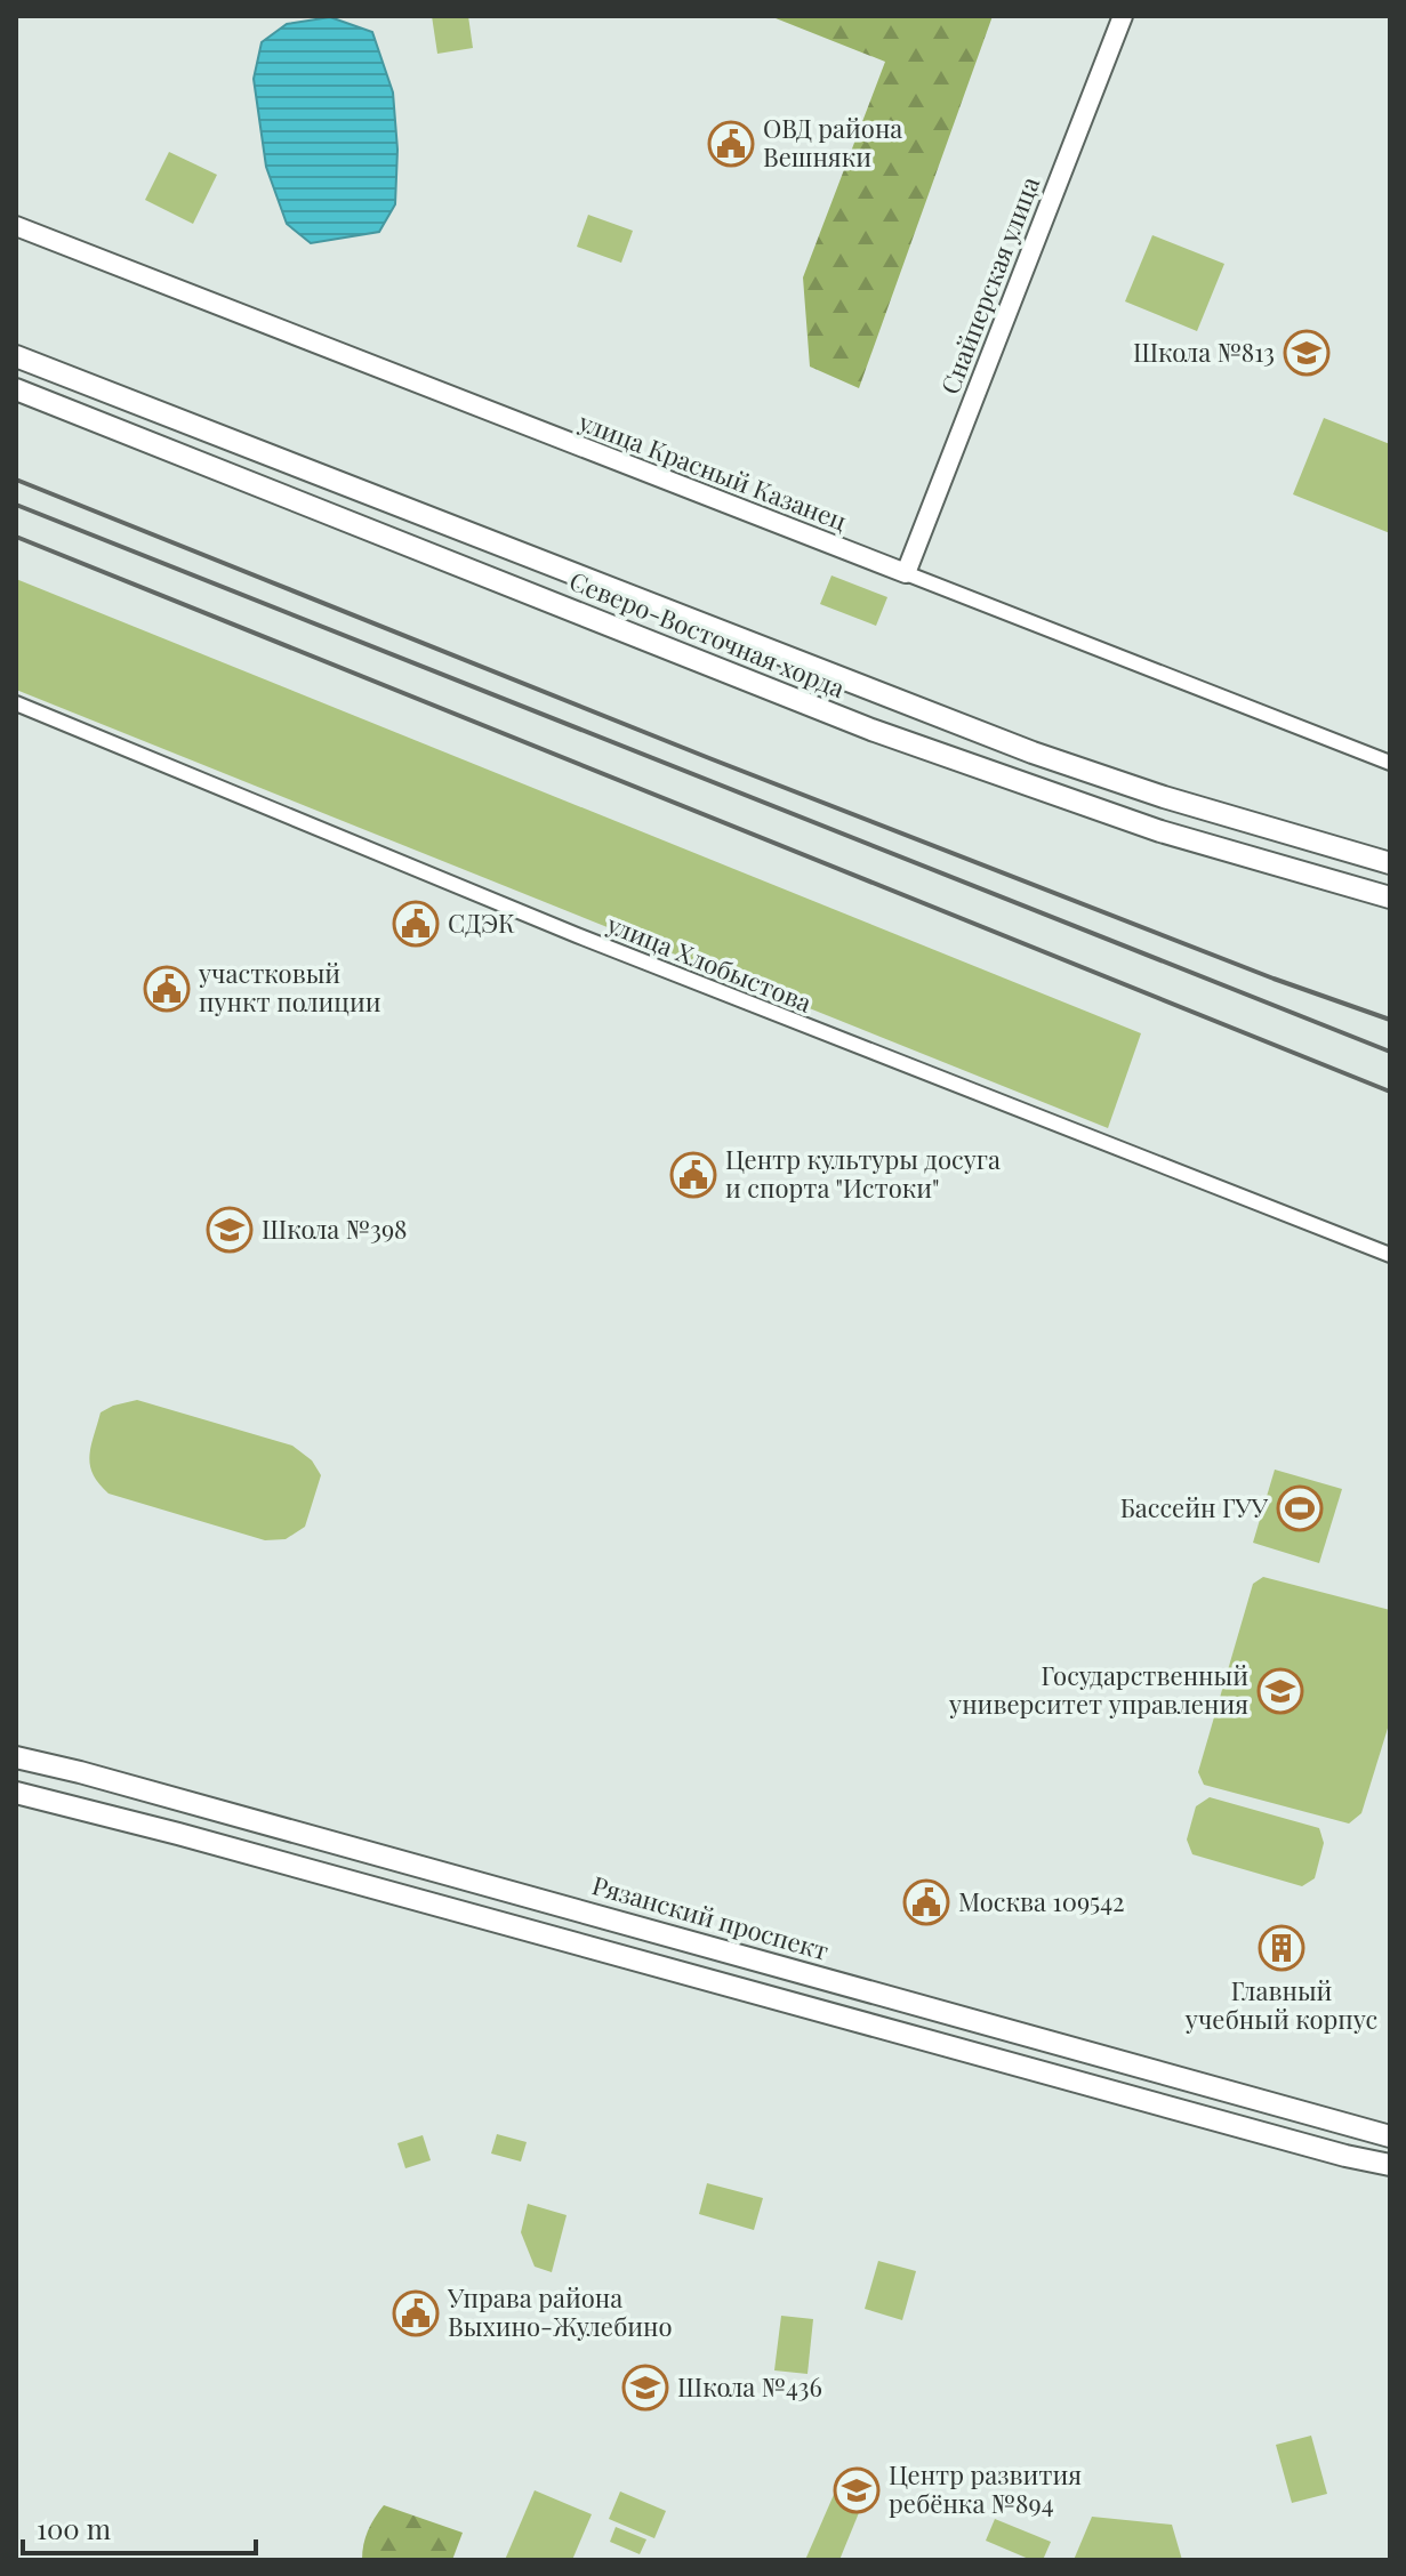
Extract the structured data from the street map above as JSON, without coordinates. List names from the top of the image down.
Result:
{
  "streets": {
    "main road": ["Северо-Восточная хорда", "Рязанский проспект"],
    "street": ["Снайперская улица", "улица Красный Казанец", "улица Хлобыстова"]
  },
  "crossings": [
    ["Снайперская улица", "улица Красный Казанец"]
  ],
  "places": {
    "public building": [
      "ОВД района Вешняки",
      "СДЭК",
      "участковый пункт полиции",
      "Центр культуры досуга и спорта \"Истоки\"",
      "Москва 109542",
      "Управа района Выхино-Жулебино"
    ],
    "school or university": [
      "Школа №813",
      "Школа №398",
      "Государственный университет управления",
      "Школа №436",
      "Центр развития ребёнка №894"
    ],
    "sports": ["Бассейн ГУУ"],
    "building": ["Главный учебный корпус"]
  },
  "scale_bar": "100 m"
}
